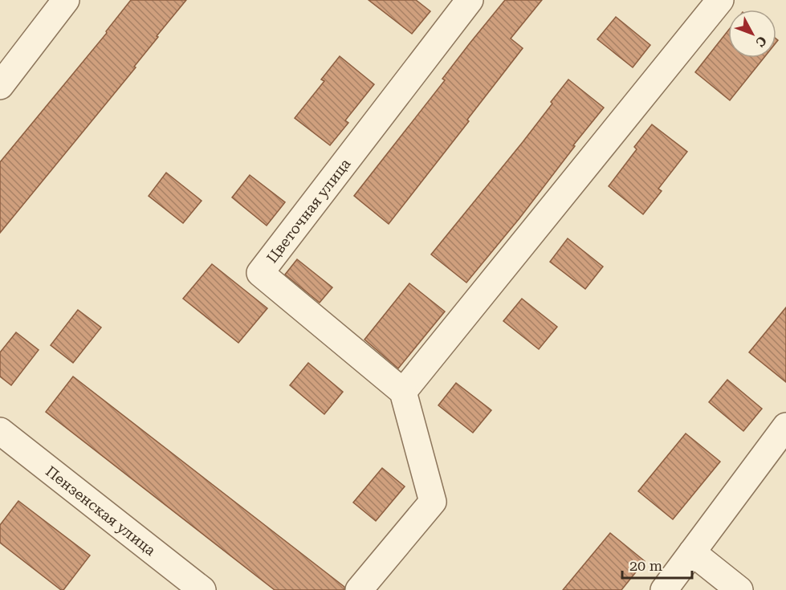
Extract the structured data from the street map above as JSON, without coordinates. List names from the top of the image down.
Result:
{
  "streets": {
    "street": ["Цветочная улица", "Пензенская улица"]
  },
  "scale_bar": "20 m",
  "north": "bottom right"
}
